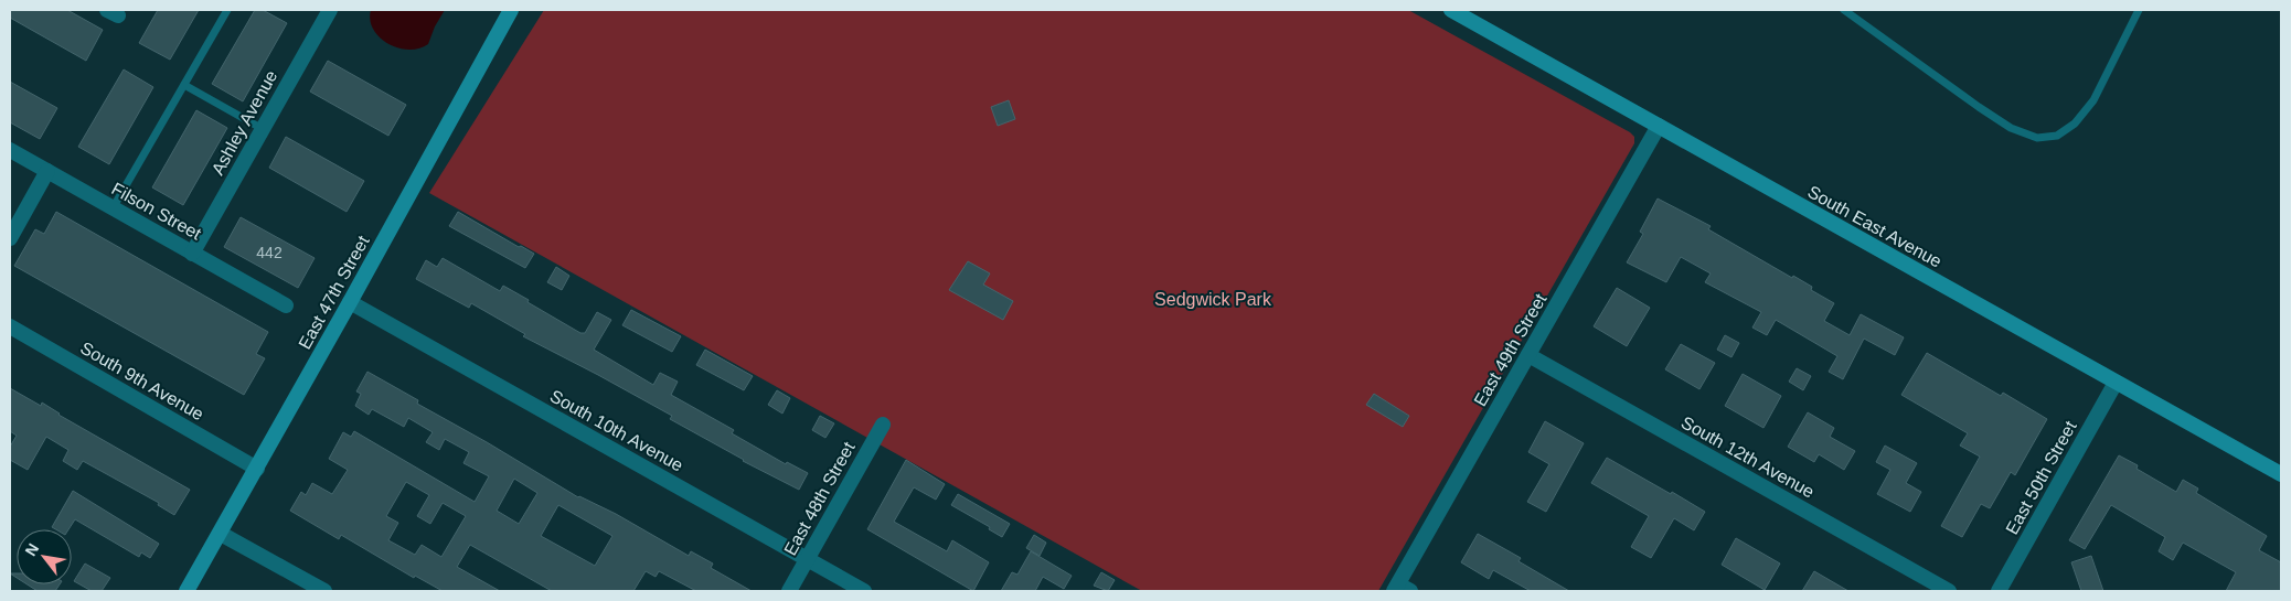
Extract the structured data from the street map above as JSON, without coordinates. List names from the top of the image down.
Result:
{
  "streets": {
    "main road": ["South East Avenue", "East 47th Street"],
    "street": [
      "Ashley Avenue",
      "Filson Street",
      "East 49th Street",
      "South 9th Avenue",
      "South 10th Avenue",
      "South 12th Avenue",
      "East 50th Street",
      "East 48th Street"
    ]
  },
  "crossings": [
    ["Ashley Avenue", "Filson Street"],
    ["South East Avenue", "East 49th Street"],
    ["South East Avenue", "East 50th Street"],
    ["East 47th Street", "South 9th Avenue"],
    ["East 47th Street", "South 10th Avenue"],
    ["East 49th Street", "South 12th Avenue"],
    ["South 10th Avenue", "East 48th Street"]
  ],
  "parks": ["Sedgwick Park"],
  "house_numbers": ["442"],
  "north": "top left"
}
